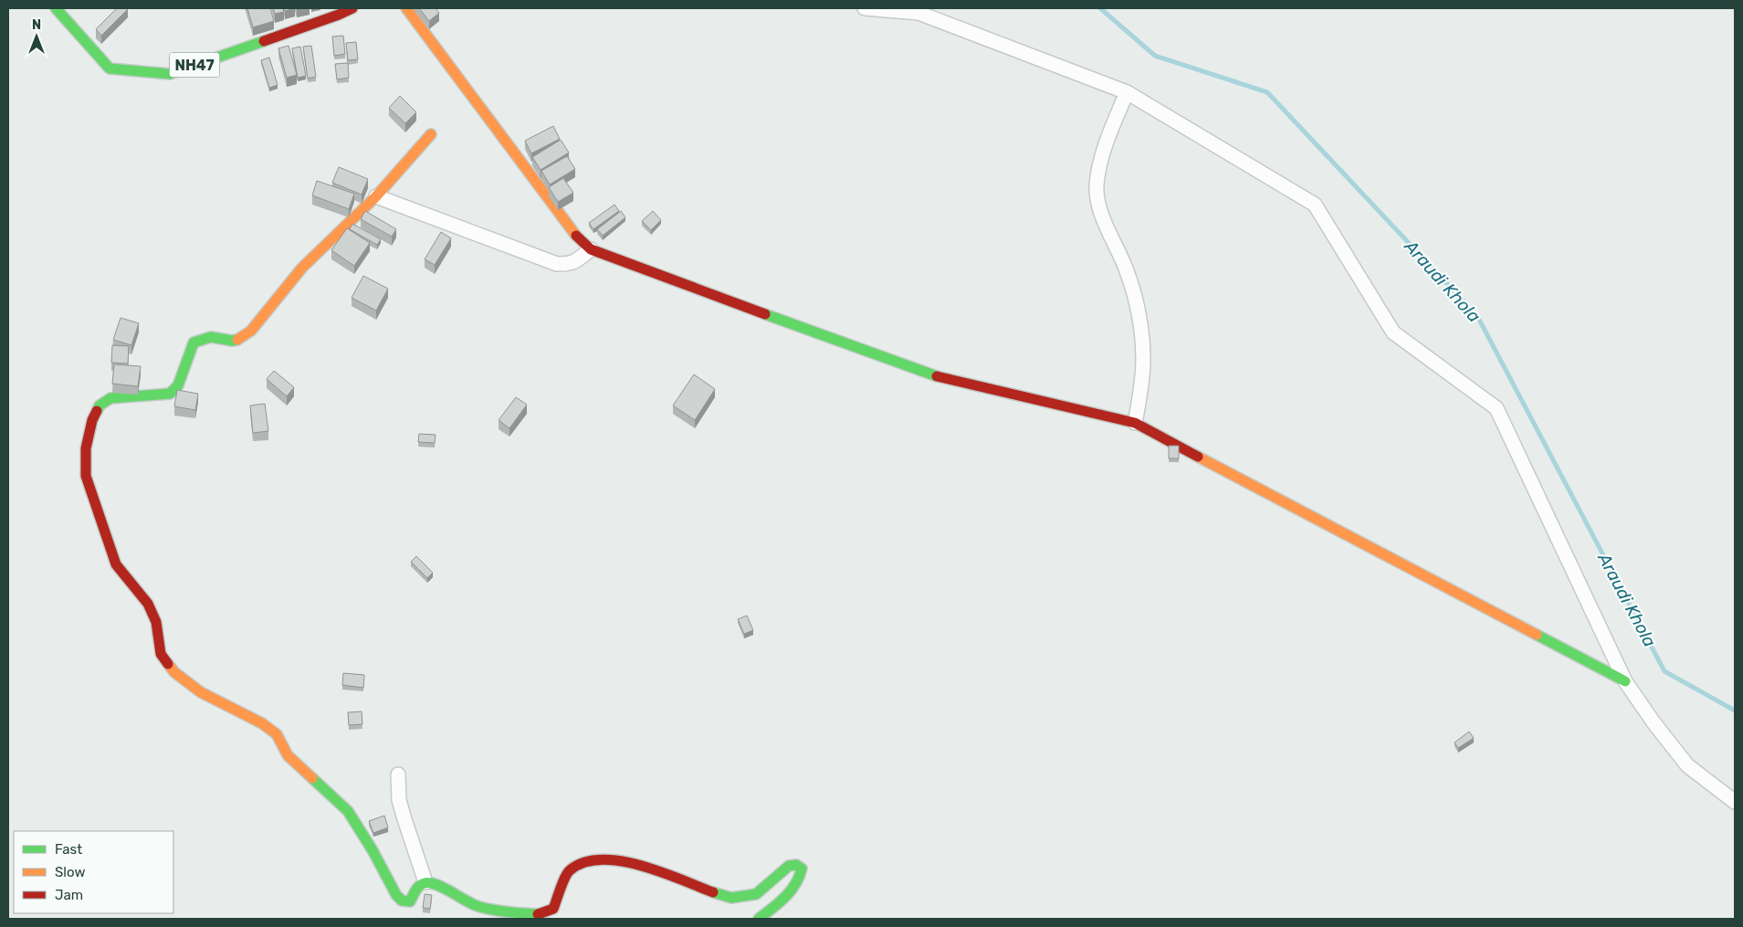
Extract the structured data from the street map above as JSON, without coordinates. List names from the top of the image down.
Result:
{
  "streets": {
    "main road": ["NH47"]
  },
  "water": ["Araudi Khola"],
  "legend": ["Fast", "Slow", "Jam"],
  "north": "top"
}
